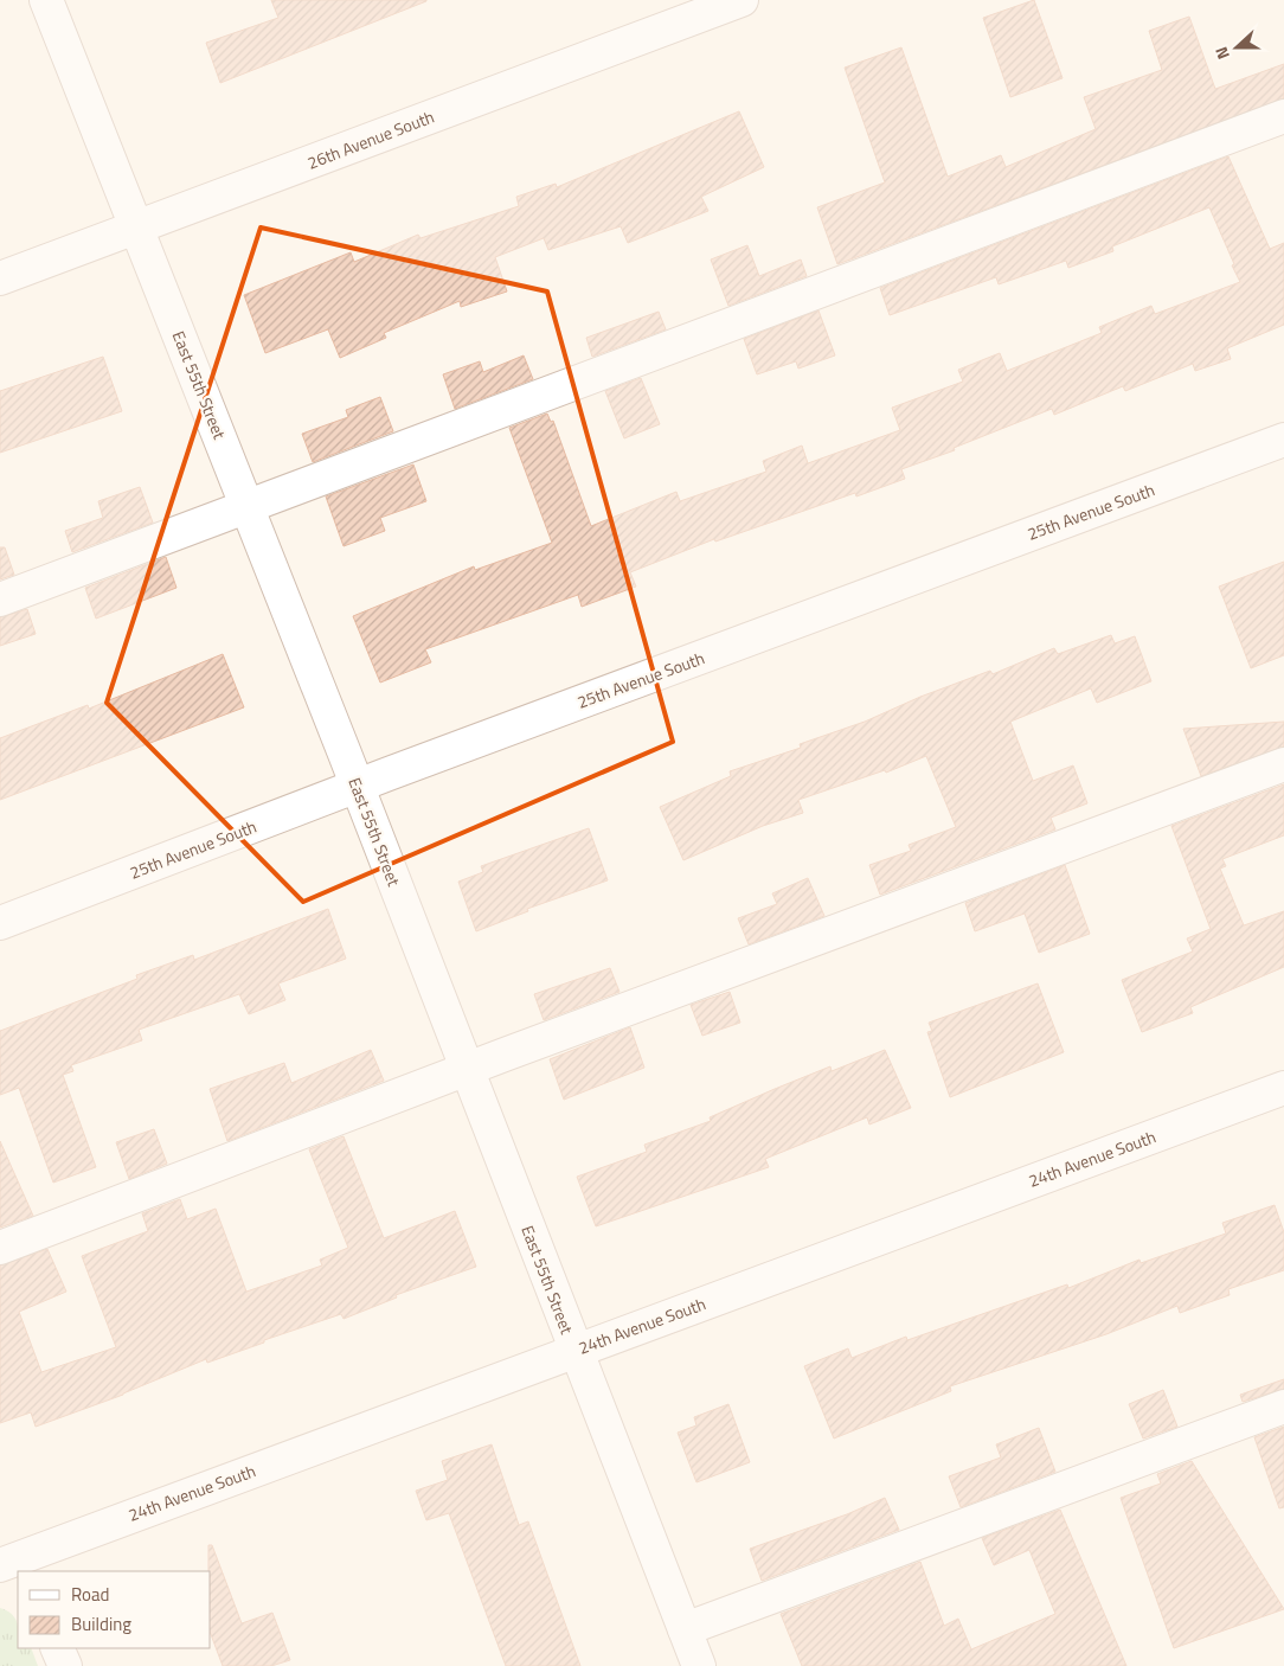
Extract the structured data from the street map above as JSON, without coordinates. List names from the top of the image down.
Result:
{
  "streets": {
    "street": [
      "26th Avenue South",
      "East 55th Street",
      "25th Avenue South",
      "24th Avenue South"
    ]
  },
  "crossings": [
    ["26th Avenue South", "East 55th Street"],
    ["East 55th Street", "25th Avenue South"],
    ["East 55th Street", "24th Avenue South"]
  ],
  "legend": ["Road", "Building"],
  "north": "left"
}
